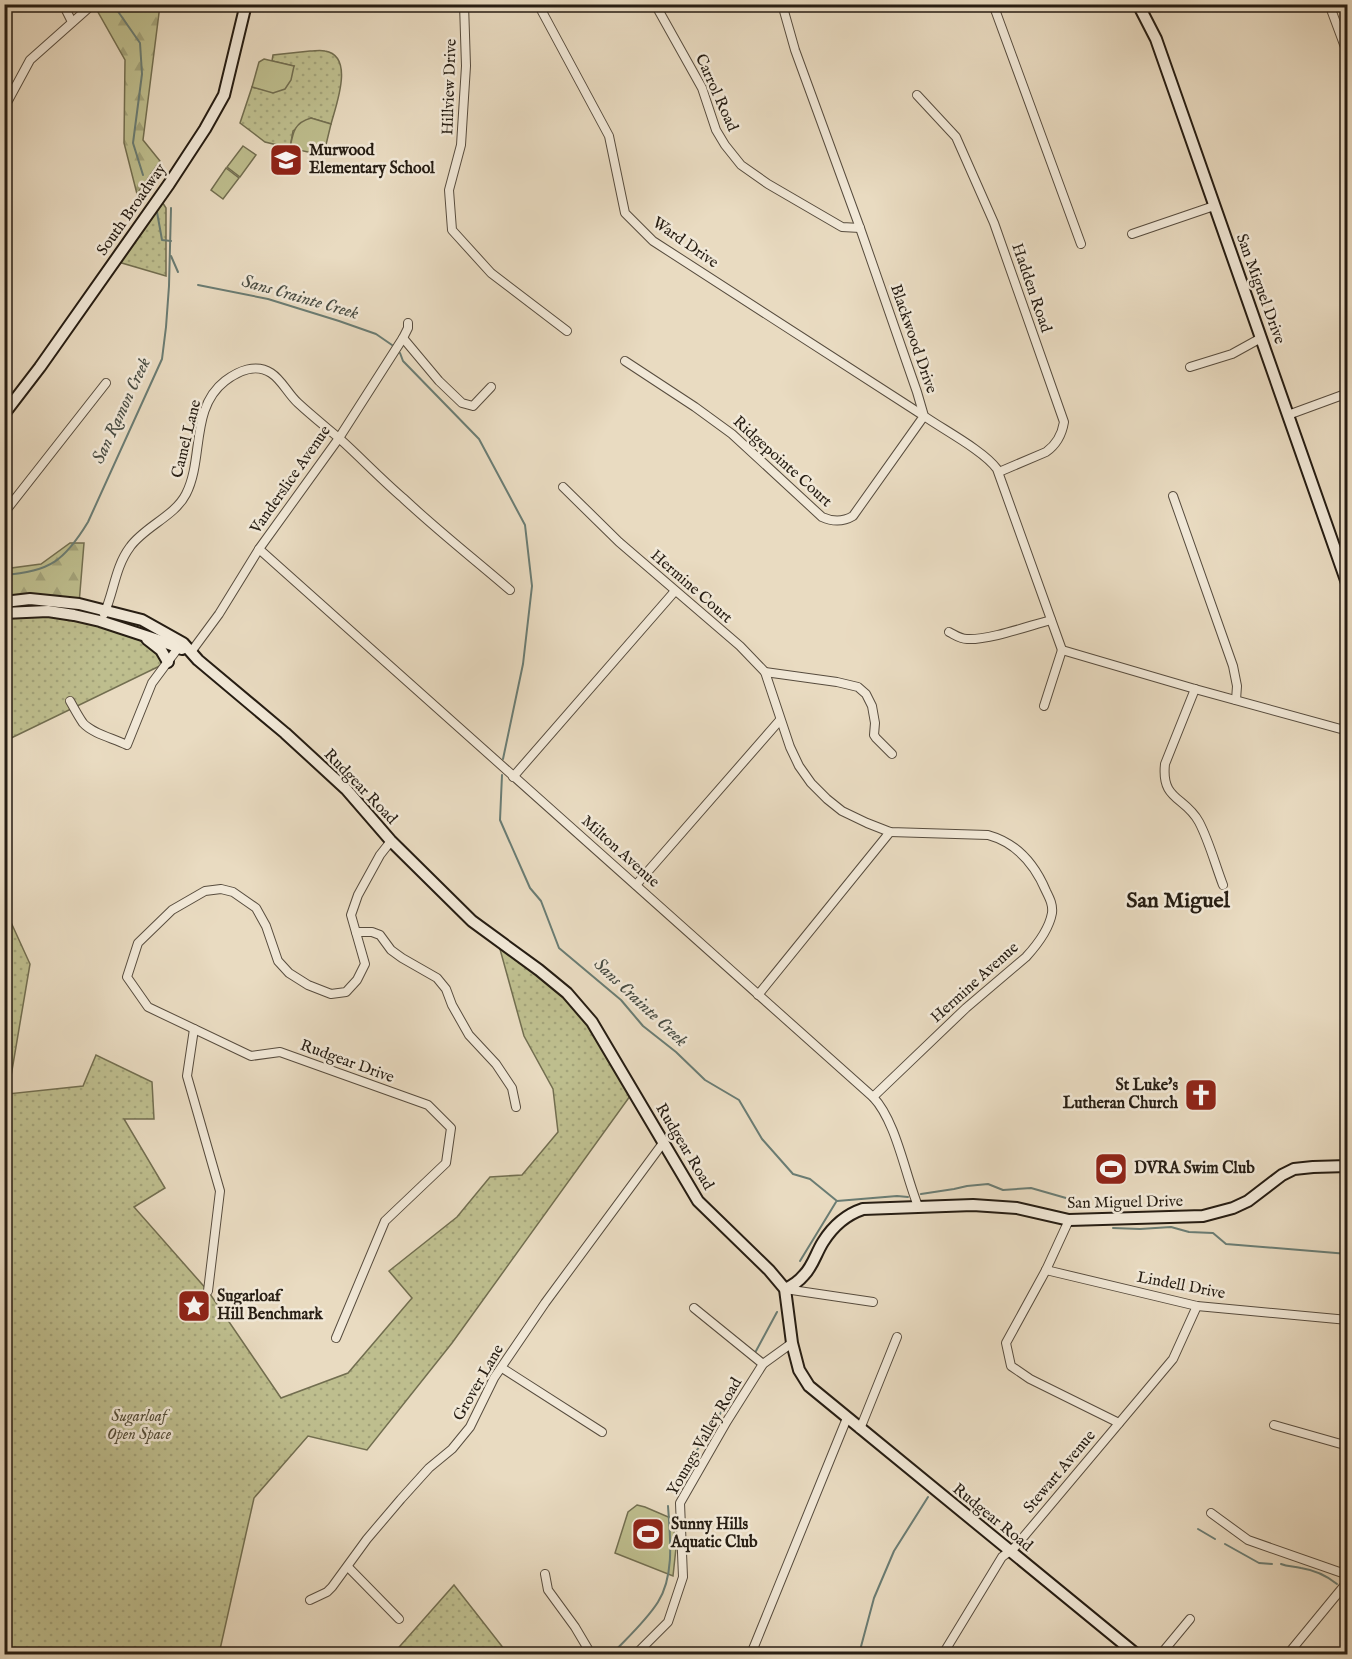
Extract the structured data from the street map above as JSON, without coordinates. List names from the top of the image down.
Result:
{
  "streets": {
    "street": [
      "Hillview Drive",
      "Carrol Road",
      "South Broadway",
      "Ward Drive",
      "Hadden Road",
      "San Miguel Drive",
      "Blackwood Drive",
      "Camel Lane",
      "Ridgepointe Court",
      "Vanderslice Avenue",
      "Hermine Court",
      "Rudgear Road",
      "Milton Avenue",
      "Hermine Avenue",
      "Rudgear Drive",
      "Lindell Drive",
      "Grover Lane",
      "Youngs Valley Road",
      "Stewart Avenue"
    ]
  },
  "crossings": [
    ["Carrol Road", "Blackwood Drive"],
    ["Ward Drive", "Blackwood Drive"],
    ["Ward Drive", "Ridgepointe Court"],
    ["Hadden Road", "Blackwood Drive"],
    ["San Miguel Drive", "Rudgear Road"],
    ["San Miguel Drive", "Milton Avenue"],
    ["Blackwood Drive", "Ridgepointe Court"],
    ["Camel Lane", "Vanderslice Avenue"],
    ["Camel Lane", "Rudgear Road"],
    ["Vanderslice Avenue", "Rudgear Road"],
    ["Vanderslice Avenue", "Milton Avenue"],
    ["Hermine Court", "Hermine Avenue"],
    ["Rudgear Road", "Rudgear Drive"],
    ["Rudgear Road", "Grover Lane"],
    ["Rudgear Road", "Youngs Valley Road"],
    ["Rudgear Road", "Stewart Avenue"],
    ["Milton Avenue", "Hermine Avenue"],
    ["Lindell Drive", "Stewart Avenue"]
  ],
  "districts": ["San Miguel"],
  "water": ["Sans Crainte Creek", "San Ramon Creek"],
  "parks": ["Sugarloaf Open Space"],
  "places": {
    "school or university": ["Murwood Elementary School"],
    "church": ["St Luke's Lutheran Church"],
    "sports": ["DVRA Swim Club", "Sunny Hills Aquatic Club"],
    "place": ["Sugarloaf Hill Benchmark"]
  }
}
